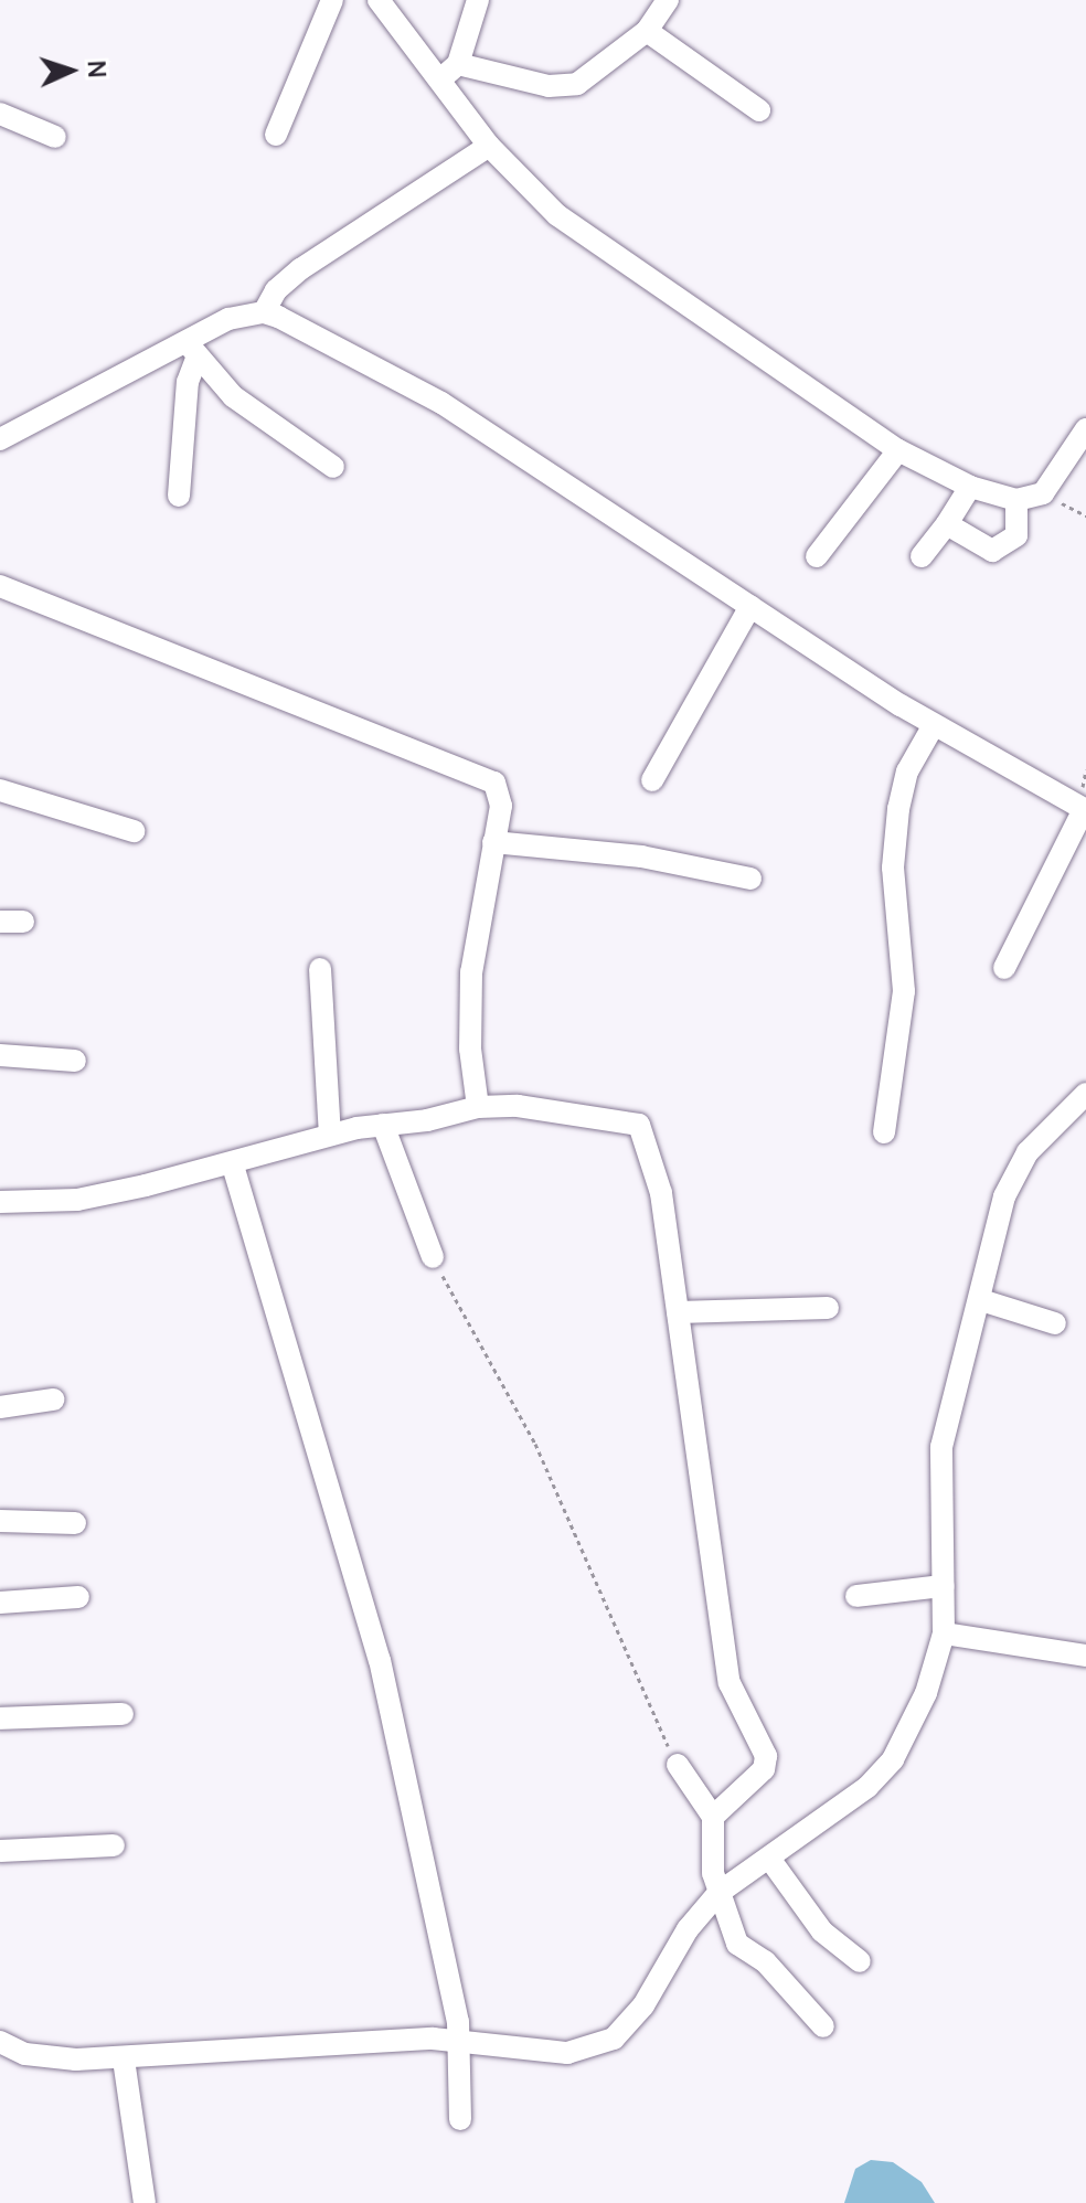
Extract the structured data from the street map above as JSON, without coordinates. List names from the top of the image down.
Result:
{
  "north": "right"
}
